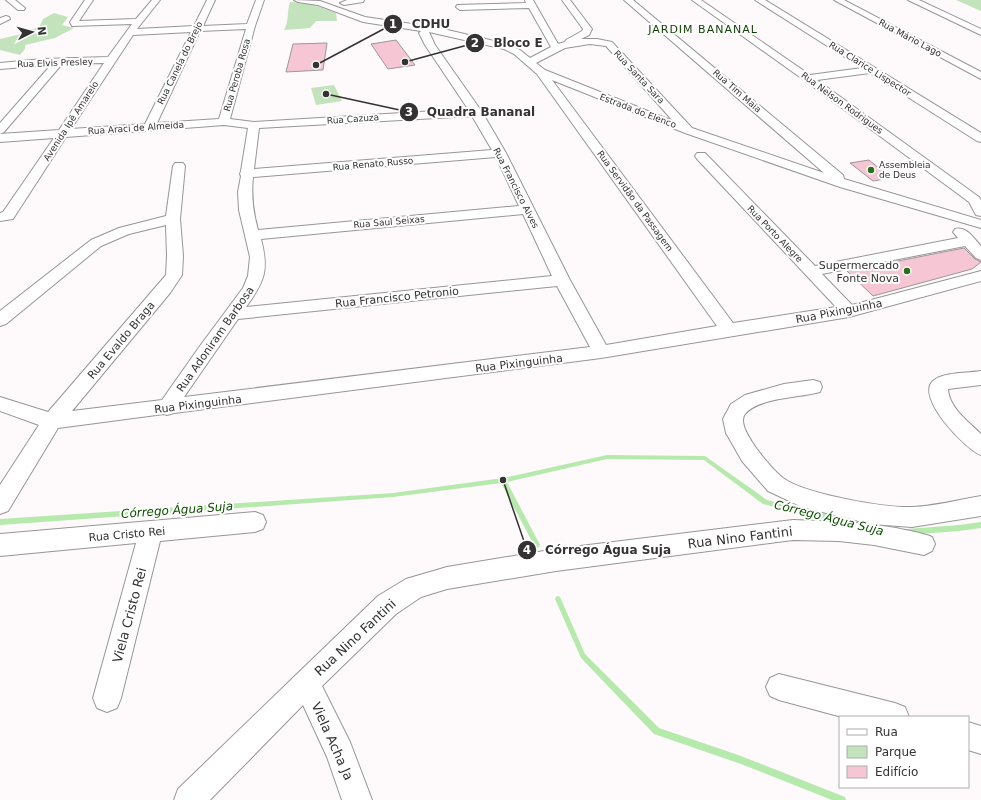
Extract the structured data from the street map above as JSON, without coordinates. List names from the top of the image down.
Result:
{
  "streets": {
    "street": [
      "Rua Mário Lago",
      "Rua Elvis Presley",
      "Rua Canela do Brejo",
      "Rua Clarice Lispector",
      "Rua Peroba Rosa",
      "Rua Santa Sara",
      "Rua Tim Maia",
      "Rua Nelson Rodrigues",
      "Estrada do Elenco",
      "Rua Cazuza",
      "Avenida Ipê Amarelo",
      "Rua Araci de Almeida",
      "Rua Renato Russo",
      "Rua Francisco Alves",
      "Rua Servidão da Passagem",
      "Rua Saul Seixas",
      "Rua Porto Alegre",
      "Rua Francisco Petronio",
      "Rua Pixinguinha",
      "Rua Adoniram Barbosa",
      "Rua Evaldo Braga",
      "Rua Cristo Rei",
      "Rua Nino Fantini",
      "Viela Cristo Rei",
      "Viela Acha Ja"
    ]
  },
  "crossings": [
    ["Rua Elvis Presley", "Avenida Ipê Amarelo"],
    ["Rua Canela do Brejo", "Rua Araci de Almeida"],
    ["Rua Peroba Rosa", "Rua Cazuza"],
    ["Rua Peroba Rosa", "Rua Araci de Almeida"],
    ["Rua Peroba Rosa", "Rua Adoniram Barbosa"],
    ["Rua Santa Sara", "Estrada do Elenco"],
    ["Rua Tim Maia", "Estrada do Elenco"],
    ["Estrada do Elenco", "Rua Francisco Alves"],
    ["Estrada do Elenco", "Rua Servidão da Passagem"],
    ["Rua Cazuza", "Rua Francisco Alves"],
    ["Rua Cazuza", "Rua Adoniram Barbosa"],
    ["Avenida Ipê Amarelo", "Rua Araci de Almeida"],
    ["Rua Renato Russo", "Rua Francisco Alves"],
    ["Rua Renato Russo", "Rua Adoniram Barbosa"],
    ["Rua Francisco Alves", "Rua Saul Seixas"],
    ["Rua Francisco Alves", "Rua Francisco Petronio"],
    ["Rua Francisco Alves", "Rua Pixinguinha"],
    ["Rua Servidão da Passagem", "Rua Pixinguinha"],
    ["Rua Saul Seixas", "Rua Adoniram Barbosa"],
    ["Rua Porto Alegre", "Rua Pixinguinha"],
    ["Rua Francisco Petronio", "Rua Adoniram Barbosa"],
    ["Rua Pixinguinha", "Rua Adoniram Barbosa"],
    ["Rua Pixinguinha", "Rua Evaldo Braga"],
    ["Rua Cristo Rei", "Viela Cristo Rei"],
    ["Rua Nino Fantini", "Viela Acha Ja"]
  ],
  "districts": ["JARDIM BANANAL"],
  "water": ["Córrego Água Suja"],
  "places": [
    "Bloco E",
    "CDHU",
    "Quadra Bananal",
    "Assembleia de Deus",
    "Supermercado Fonte Nova",
    "Córrego Água Suja"
  ],
  "legend": ["Rua", "Parque", "Edifício"],
  "north": "right"
}
